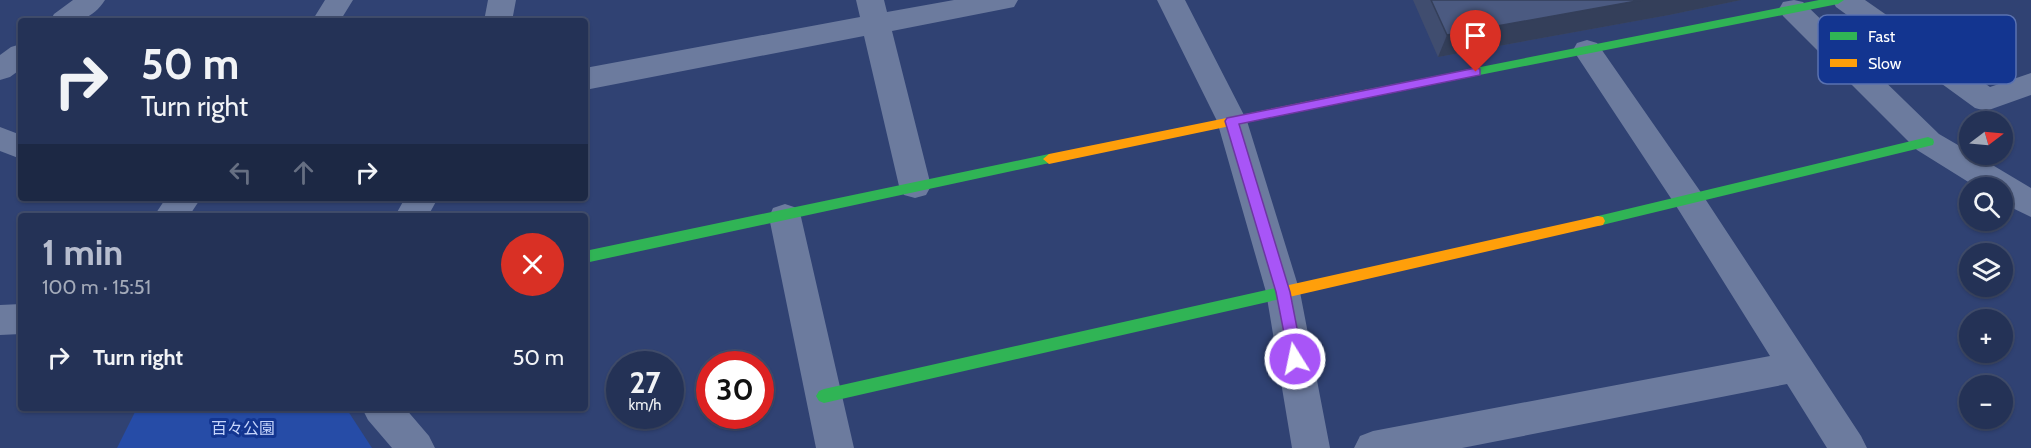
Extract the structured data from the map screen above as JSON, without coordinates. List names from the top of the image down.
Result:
{
  "parks": ["百々公園"],
  "legend": ["Fast", "Slow"],
  "north": "right",
  "page": {
    "turn": ["50 m", "Turn right"],
    "map_buttons": ["+", "−"],
    "heading": ["1 min", "100 m · 15:51"],
    "list": [
      {
        "name": "Turn right",
        "value": "50 m"
      }
    ],
    "speed": "27 km/h",
    "limit": "30"
  }
}
